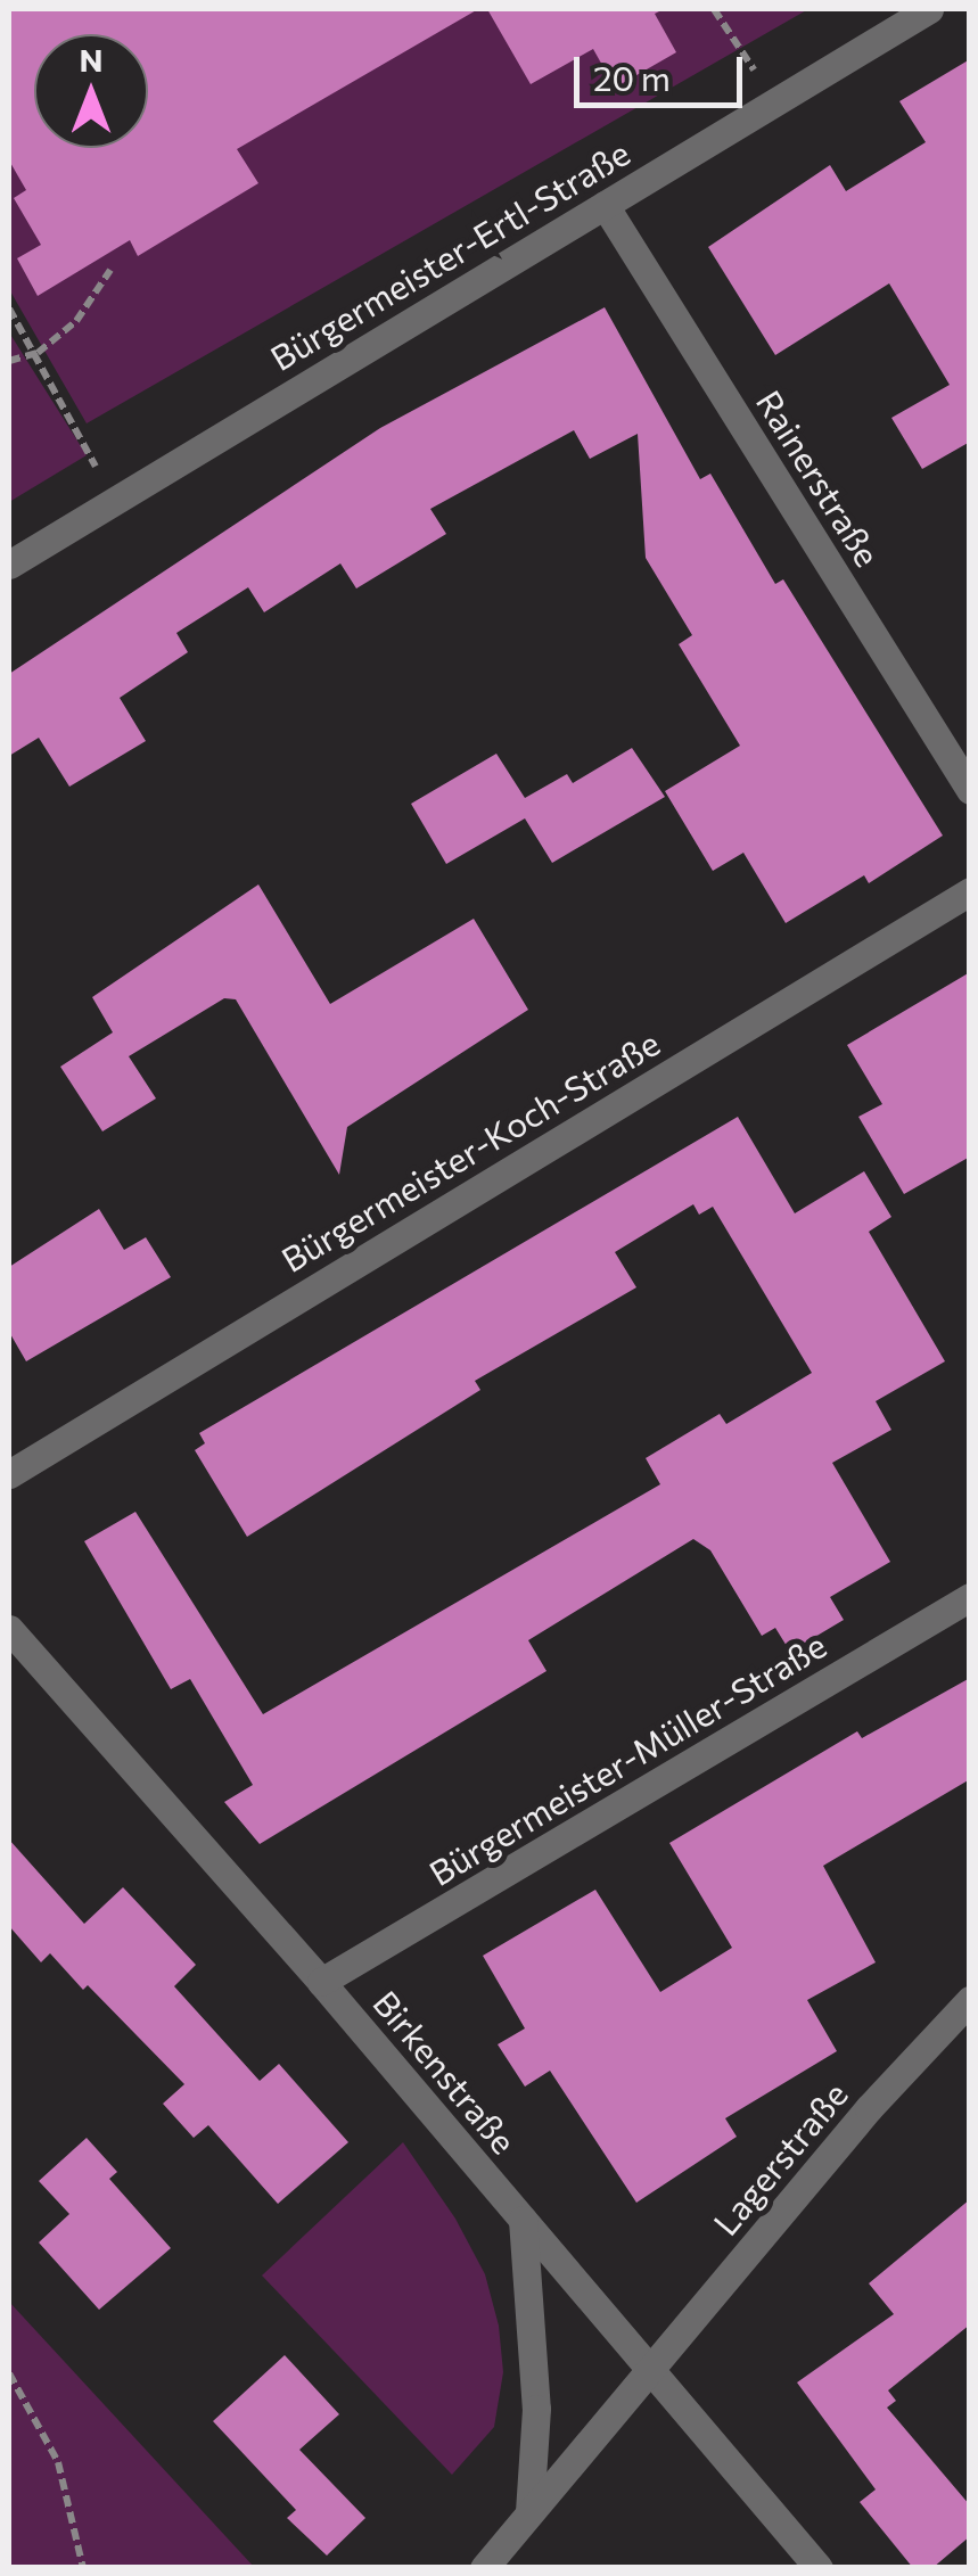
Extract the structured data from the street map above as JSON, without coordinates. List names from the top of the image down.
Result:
{
  "streets": {
    "street": [
      "Bürgermeister-Ertl-Straße",
      "Rainerstraße",
      "Bürgermeister-Koch-Straße",
      "Bürgermeister-Müller-Straße",
      "Birkenstraße",
      "Lagerstraße"
    ]
  },
  "crossings": [
    ["Bürgermeister-Ertl-Straße", "Rainerstraße"],
    ["Bürgermeister-Müller-Straße", "Birkenstraße"],
    ["Birkenstraße", "Lagerstraße"]
  ],
  "scale_bar": "20 m",
  "north": "top"
}
